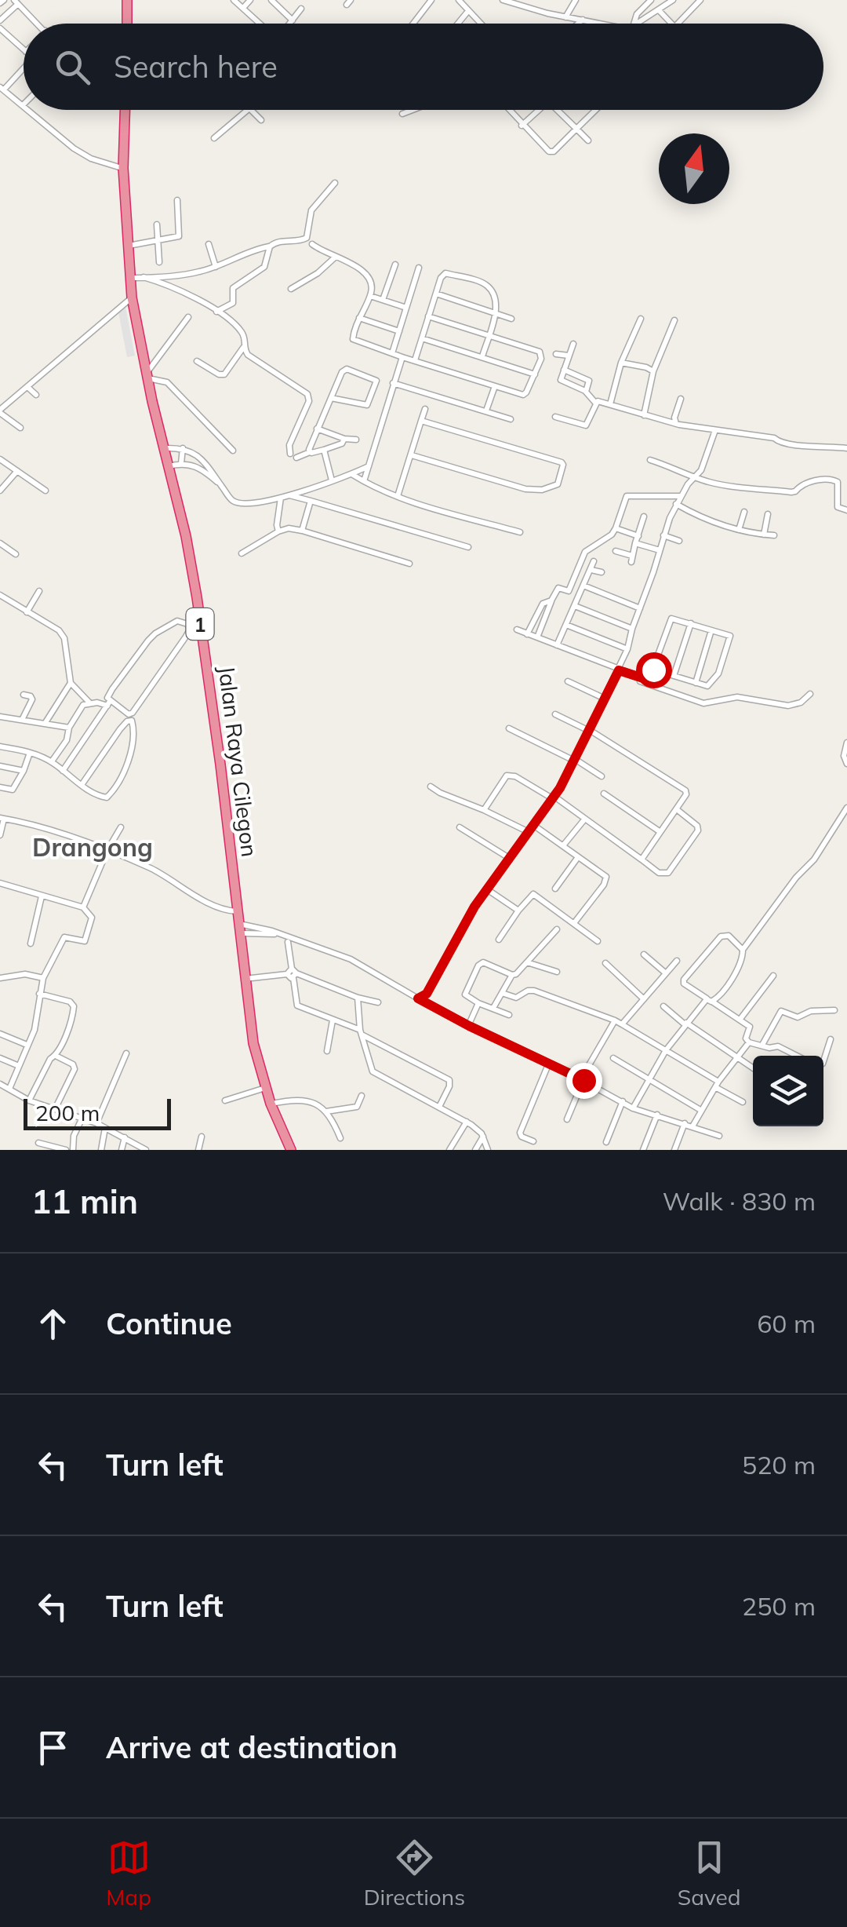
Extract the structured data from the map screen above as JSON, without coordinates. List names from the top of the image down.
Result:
{
  "streets": {
    "highway": ["1", "Jalan Raya Cilegon"]
  },
  "districts": ["Drangong"],
  "scale_bar": "200 m",
  "north": "top",
  "page": {
    "search": "Search here",
    "scale": "200 m",
    "heading": ["11 min", "Walk · 830 m"],
    "list": [
      ["Continue", "60 m"],
      ["Turn left", "520 m"],
      ["Turn left", "250 m"],
      "Arrive at destination"
    ],
    "nav": ["Map", "Directions", "Saved"]
  }
}
